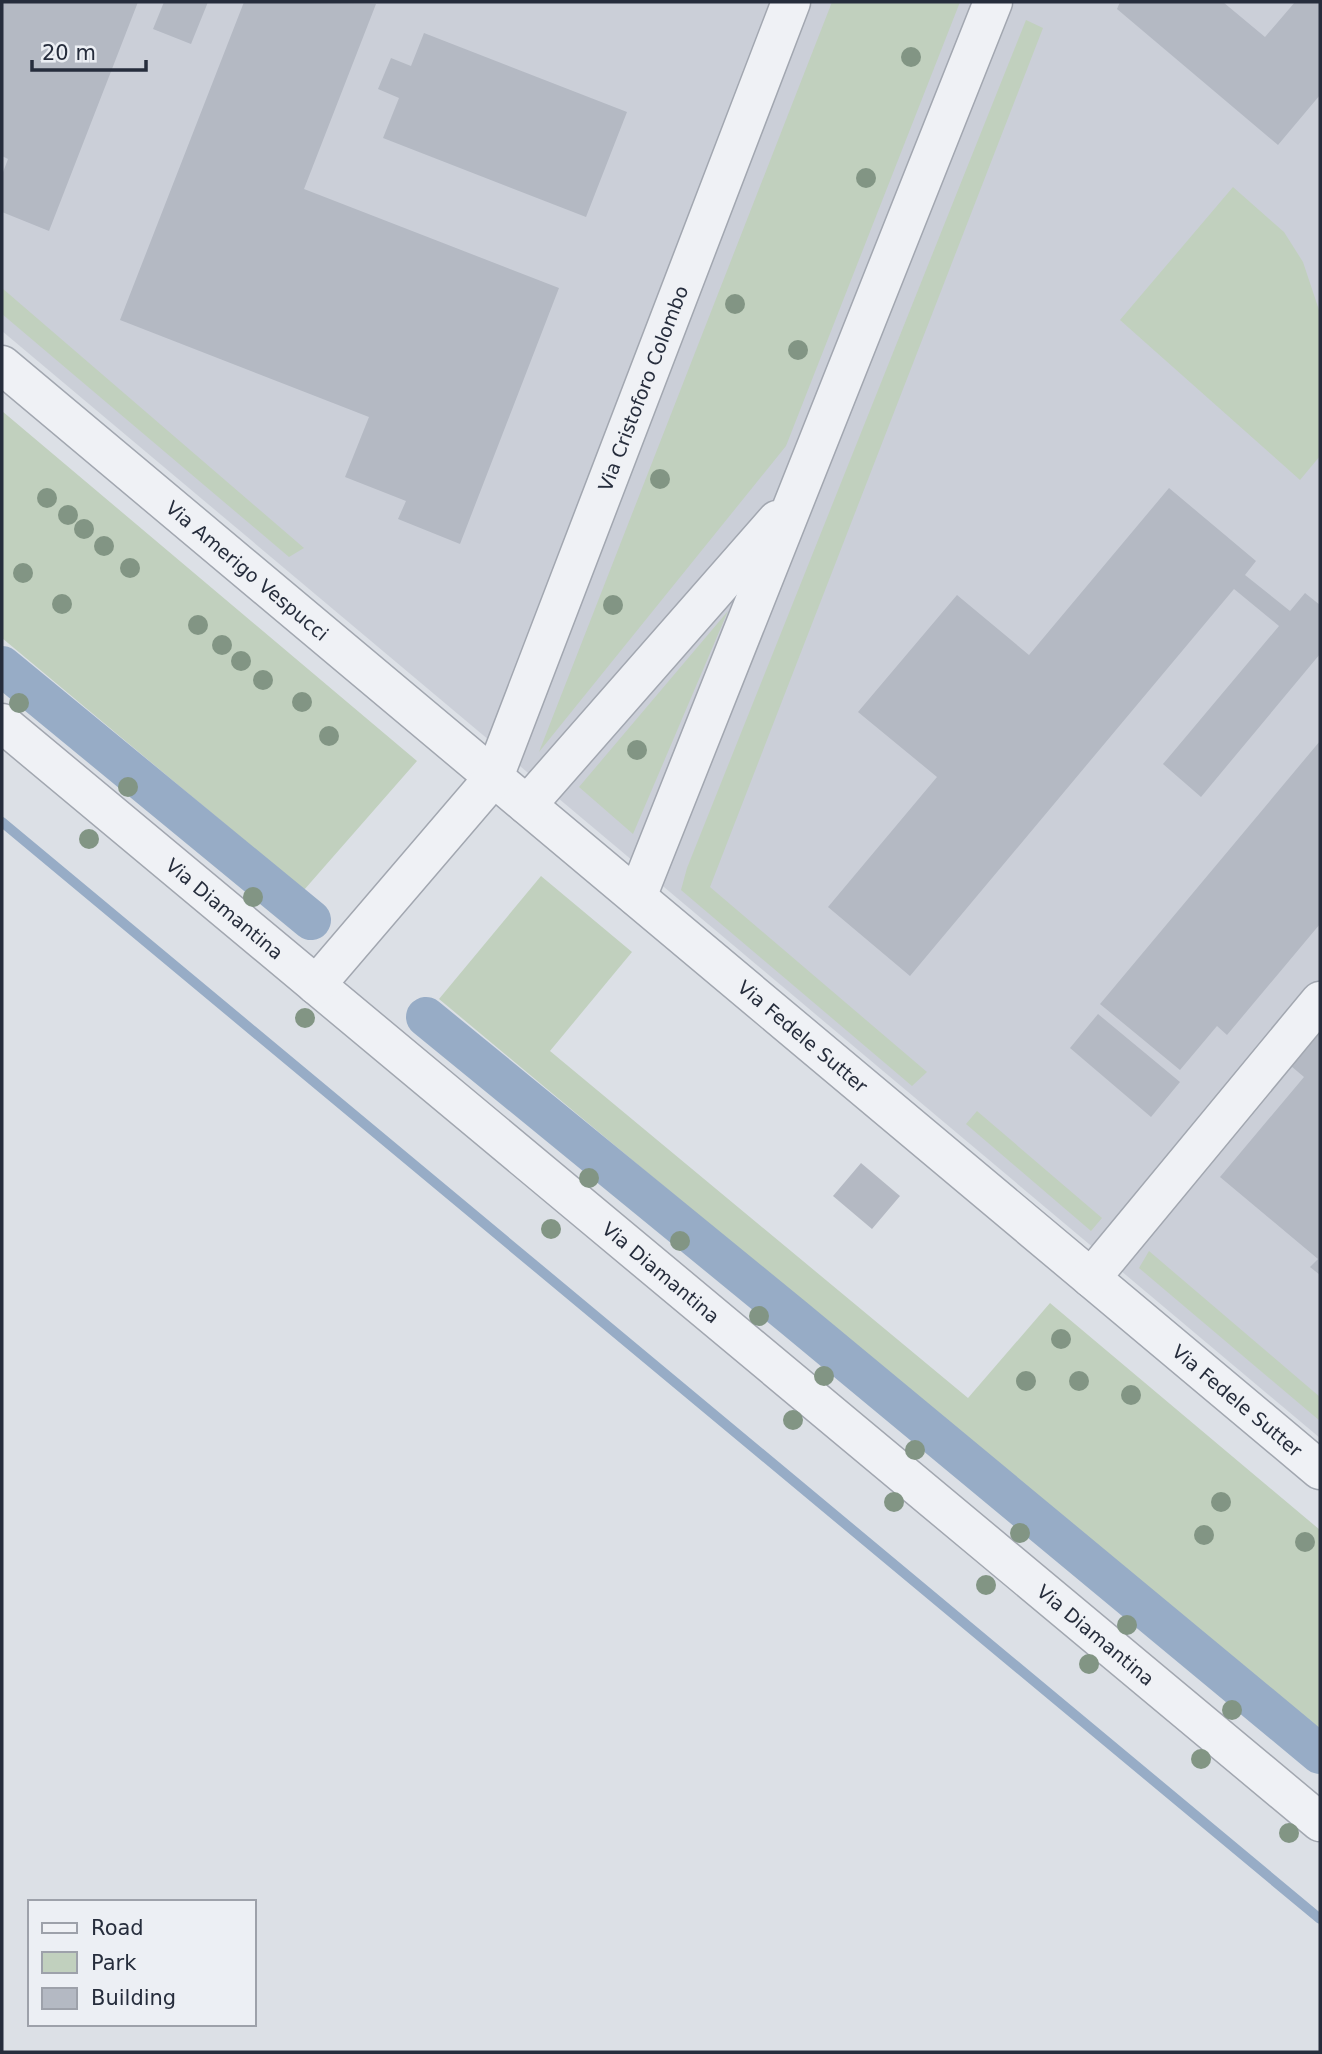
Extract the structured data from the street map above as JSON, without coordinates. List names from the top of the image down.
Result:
{
  "streets": {
    "street": [
      "Via Cristoforo Colombo",
      "Via Amerigo Vespucci",
      "Via Diamantina",
      "Via Fedele Sutter"
    ]
  },
  "crossings": [
    ["Via Cristoforo Colombo", "Via Amerigo Vespucci"],
    ["Via Cristoforo Colombo", "Via Fedele Sutter"],
    ["Via Amerigo Vespucci", "Via Fedele Sutter"]
  ],
  "legend": ["Road", "Park", "Building"],
  "scale_bar": "20 m"
}
